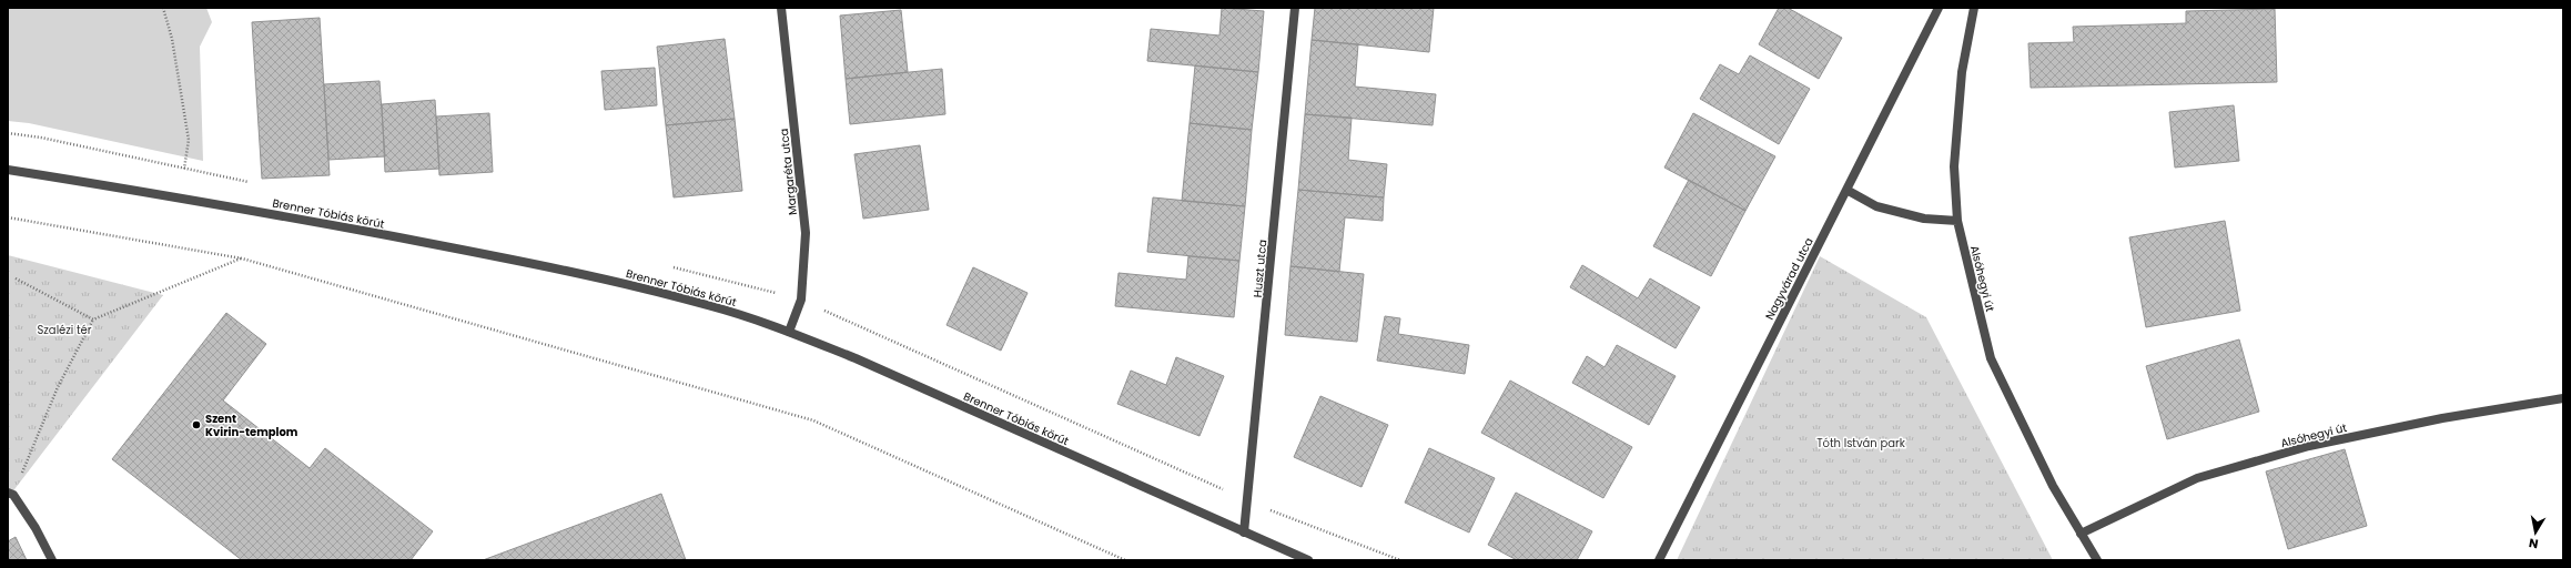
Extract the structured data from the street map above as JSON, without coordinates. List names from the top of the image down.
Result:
{
  "streets": {
    "street": [
      "Margaréta utca",
      "Brenner Tóbiás körút",
      "Huszt utca",
      "Nagyvárad utca",
      "Alsóhegyi út"
    ]
  },
  "crossings": [
    ["Margaréta utca", "Brenner Tóbiás körút"],
    ["Brenner Tóbiás körút", "Huszt utca"]
  ],
  "parks": ["Szalézi tér", "Tóth István park"],
  "places": ["Szent Kvirin-templom"],
  "north": "bottom"
}
